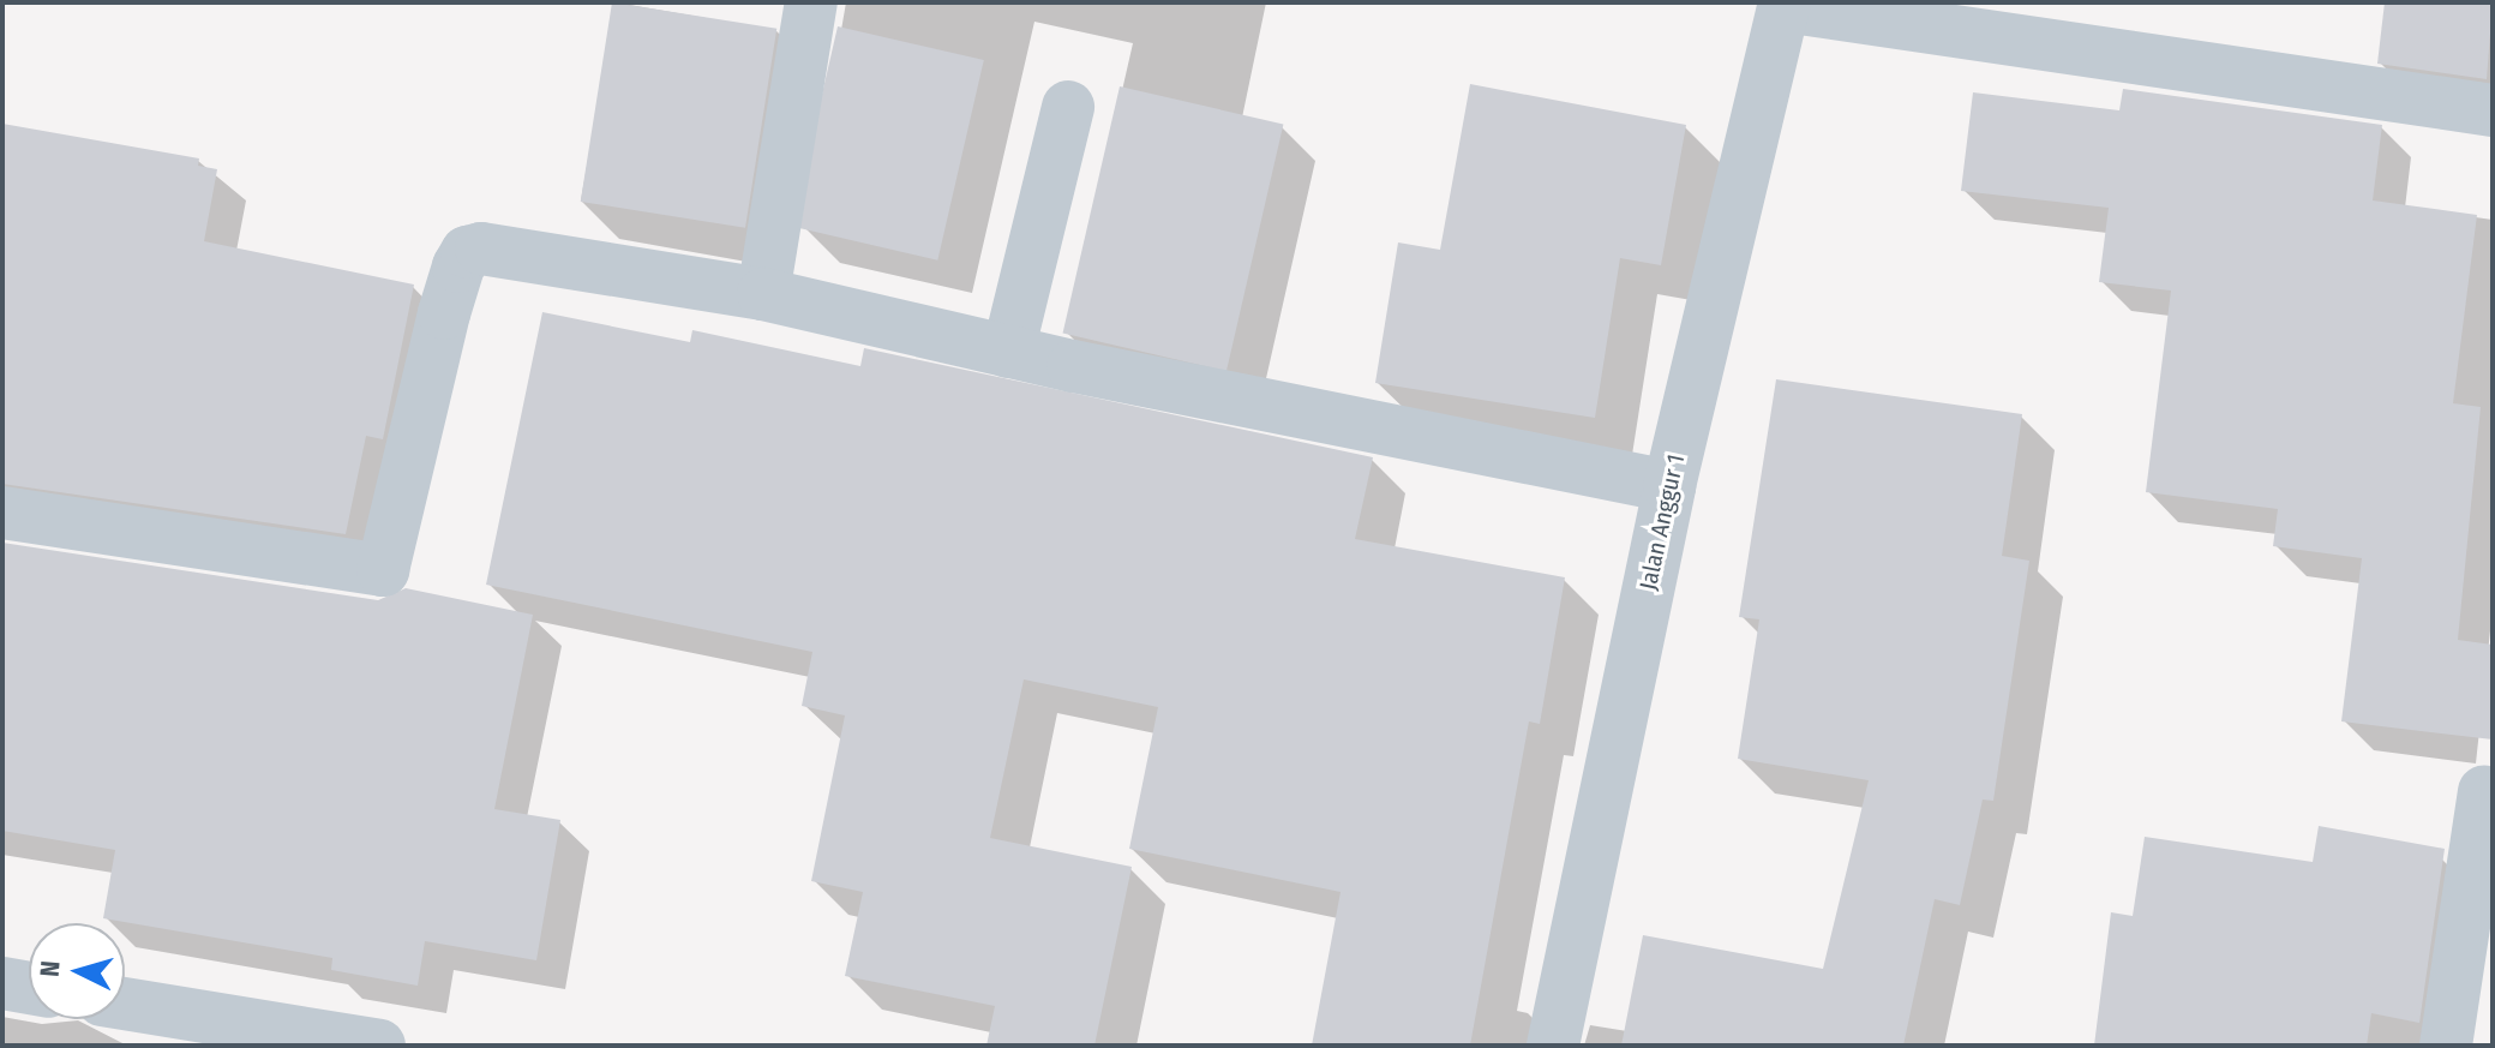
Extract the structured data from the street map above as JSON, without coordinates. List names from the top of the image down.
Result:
{
  "streets": {
    "street": ["Jalan Anggur 1"]
  },
  "north": "left"
}
